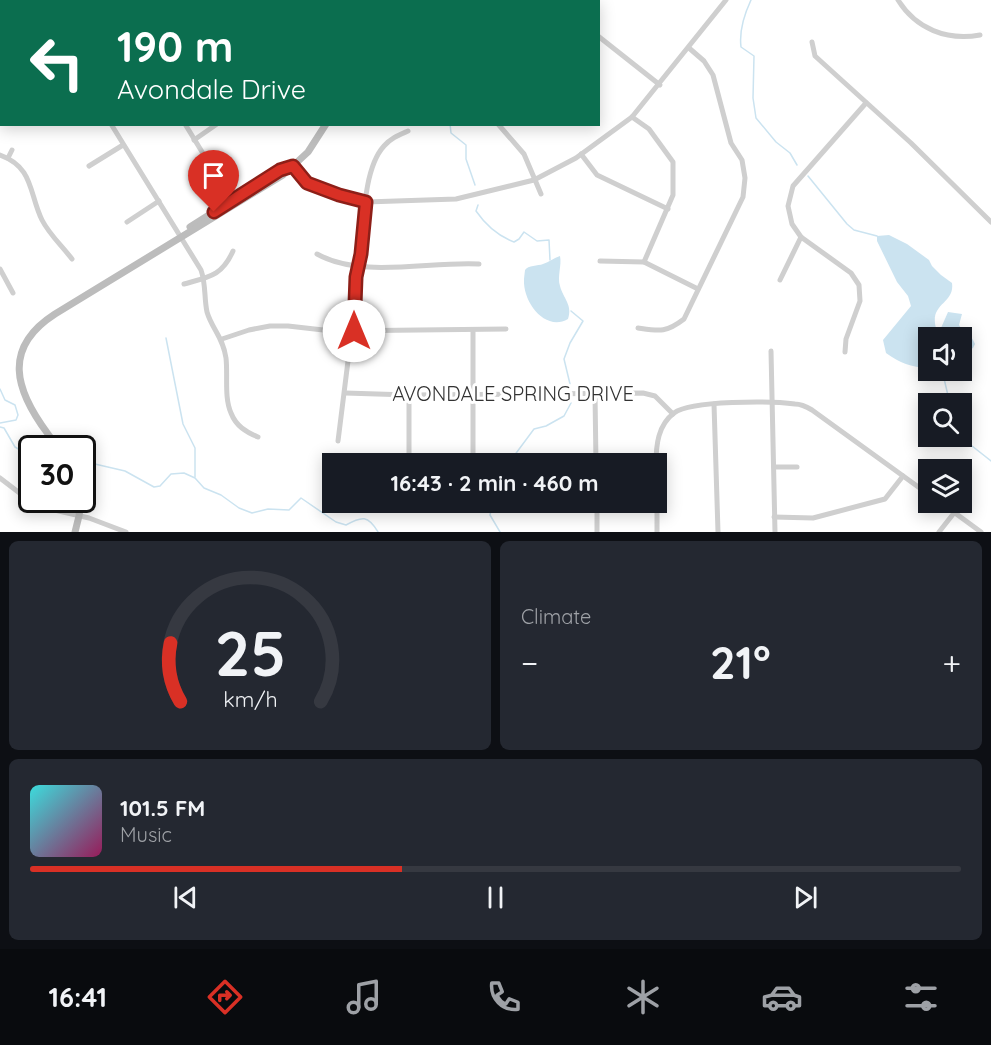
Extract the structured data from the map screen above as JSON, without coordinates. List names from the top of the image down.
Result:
{
  "streets": {
    "street": ["AVONDALE SPRING DRIVE"]
  },
  "page": {
    "turn": ["190 m", "Avondale Drive"],
    "limit": "30",
    "trip": "16:43 · 2 min · 460 m",
    "tile": "Climate",
    "heat": ["−", "21°", "+"],
    "song": ["101.5 FM", "Music"],
    "tabs": "16:41",
    "gauge": ["25", "km/h"]
  }
}
